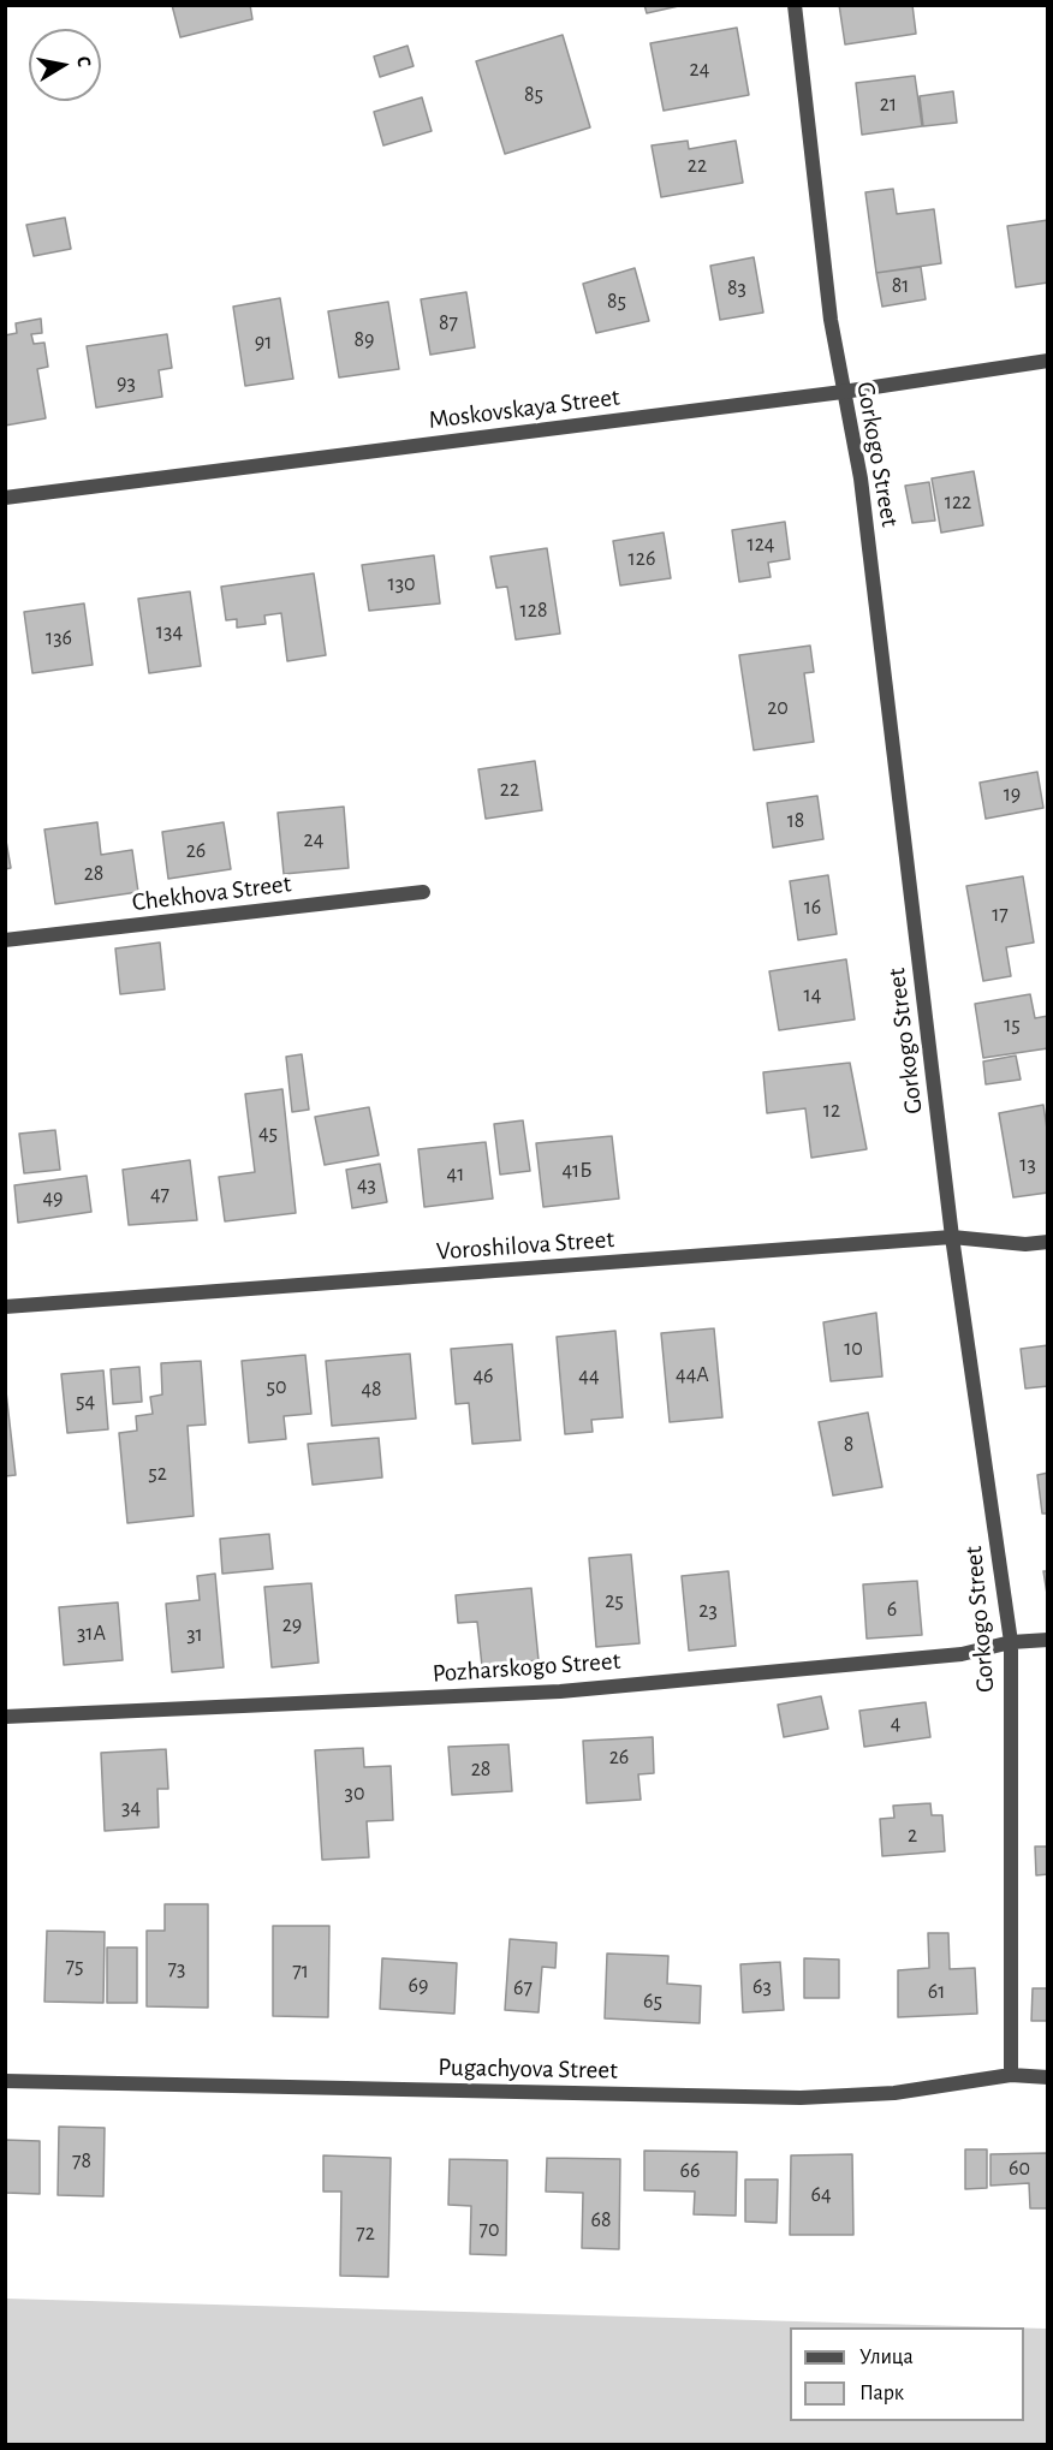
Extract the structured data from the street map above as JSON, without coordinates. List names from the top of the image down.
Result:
{
  "streets": {
    "street": [
      "Moskovskaya Street",
      "Gorkogo Street",
      "Chekhova Street",
      "Voroshilova Street",
      "Pozharskogo Street",
      "Pugachyova Street"
    ]
  },
  "crossings": [
    ["Moskovskaya Street", "Gorkogo Street"],
    ["Gorkogo Street", "Voroshilova Street"],
    ["Gorkogo Street", "Pozharskogo Street"],
    ["Gorkogo Street", "Pugachyova Street"]
  ],
  "house_numbers": [
    "24",
    "85",
    "21",
    "22",
    "81",
    "83",
    "85",
    "87",
    "89",
    "91",
    "93",
    "122",
    "124",
    "126",
    "130",
    "128",
    "134",
    "136",
    "20",
    "22",
    "19",
    "18",
    "24",
    "26",
    "28",
    "16",
    "17",
    "14",
    "15",
    "12",
    "45",
    "13",
    "41Б",
    "41",
    "43",
    "47",
    "49",
    "10",
    "44А",
    "46",
    "44",
    "50",
    "48",
    "54",
    "8",
    "52",
    "25",
    "6",
    "23",
    "29",
    "31А",
    "31",
    "4",
    "26",
    "28",
    "30",
    "34",
    "2",
    "75",
    "73",
    "71",
    "69",
    "63",
    "67",
    "61",
    "65",
    "78",
    "60",
    "66",
    "64",
    "68",
    "70",
    "72"
  ],
  "legend": ["Улица", "Парк"],
  "north": "right"
}
